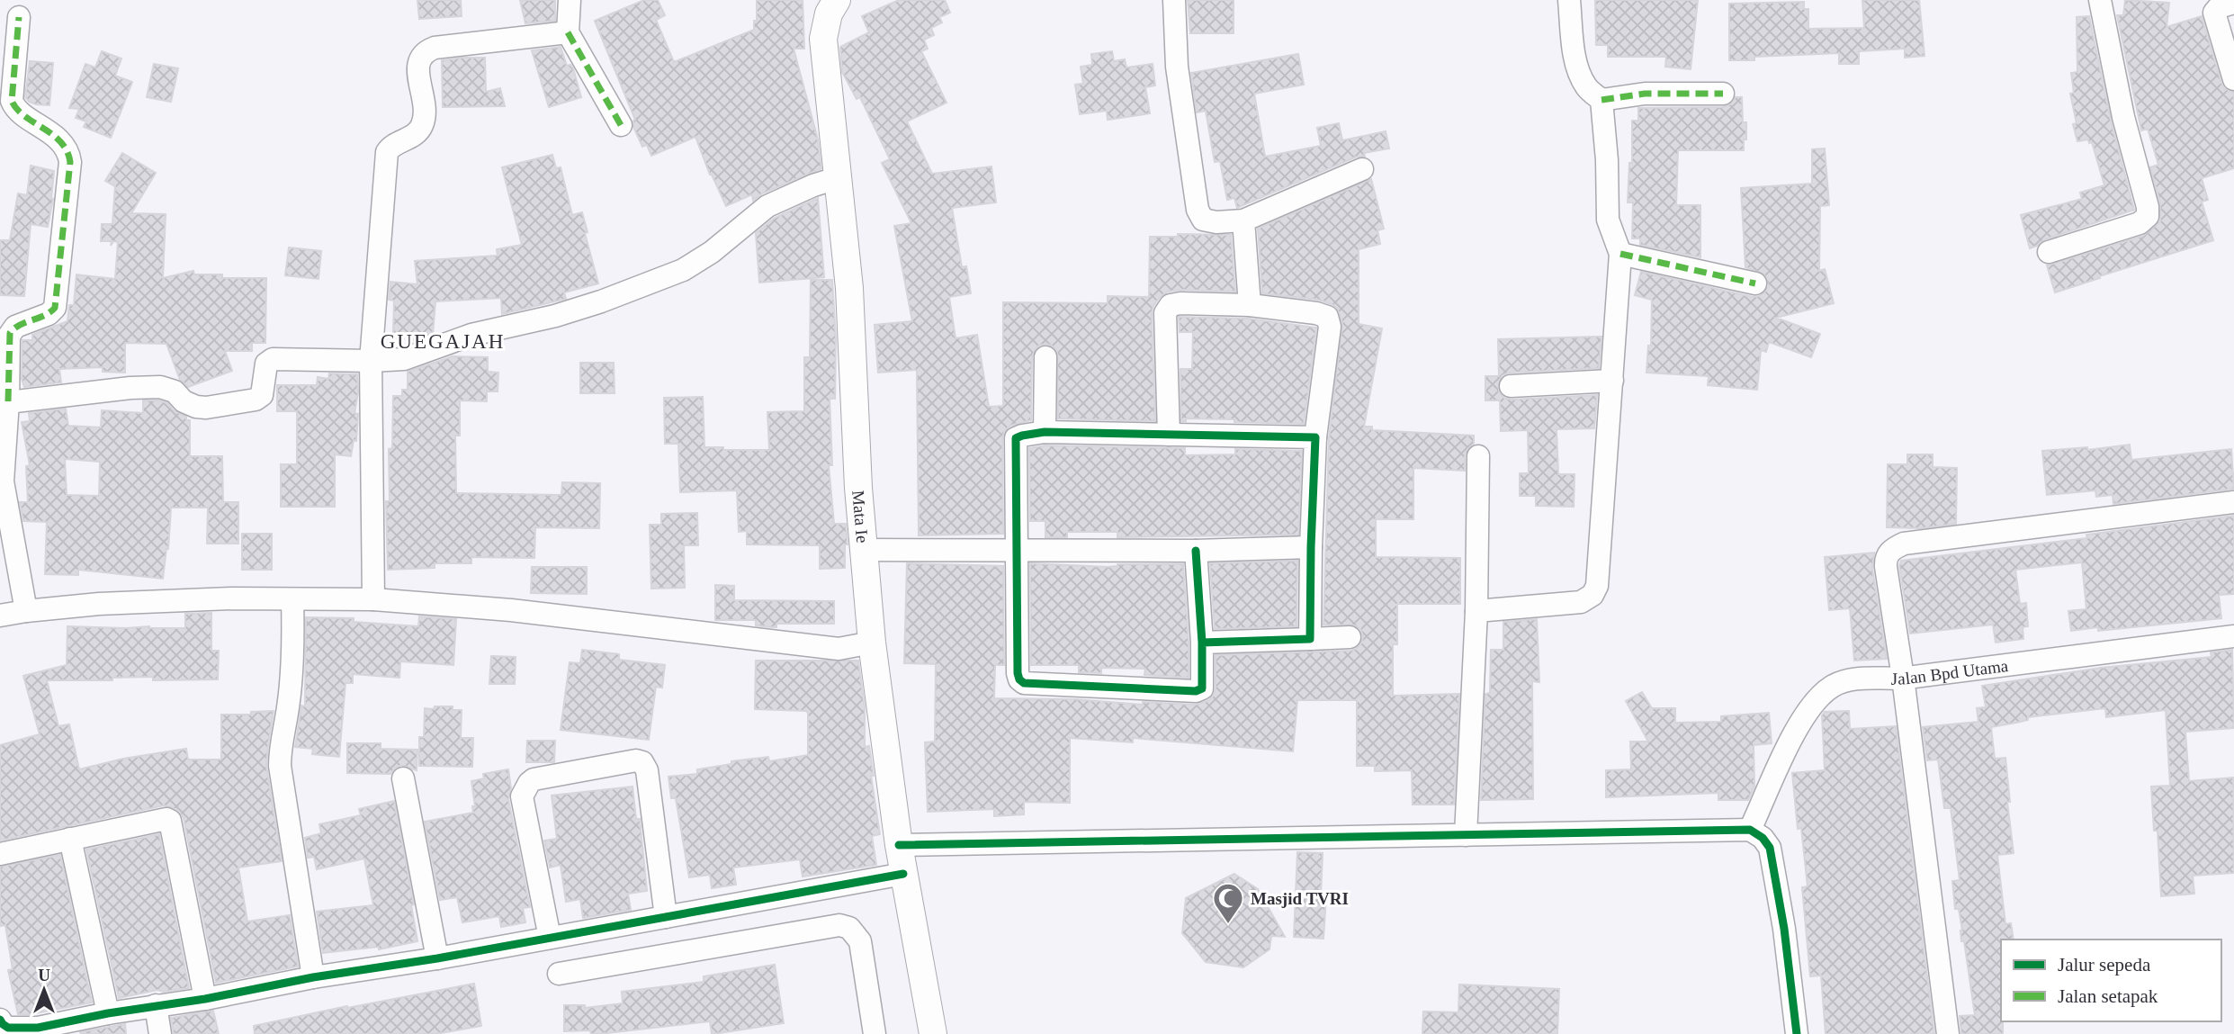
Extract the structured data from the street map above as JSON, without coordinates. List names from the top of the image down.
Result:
{
  "streets": {
    "street": ["Mata Ie", "Jalan Bpd Utama"]
  },
  "districts": ["GUEGAJAH"],
  "places": {
    "mosque": ["Masjid TVRI"]
  },
  "legend": ["Jalur sepeda", "Jalan setapak"],
  "north": "top"
}
